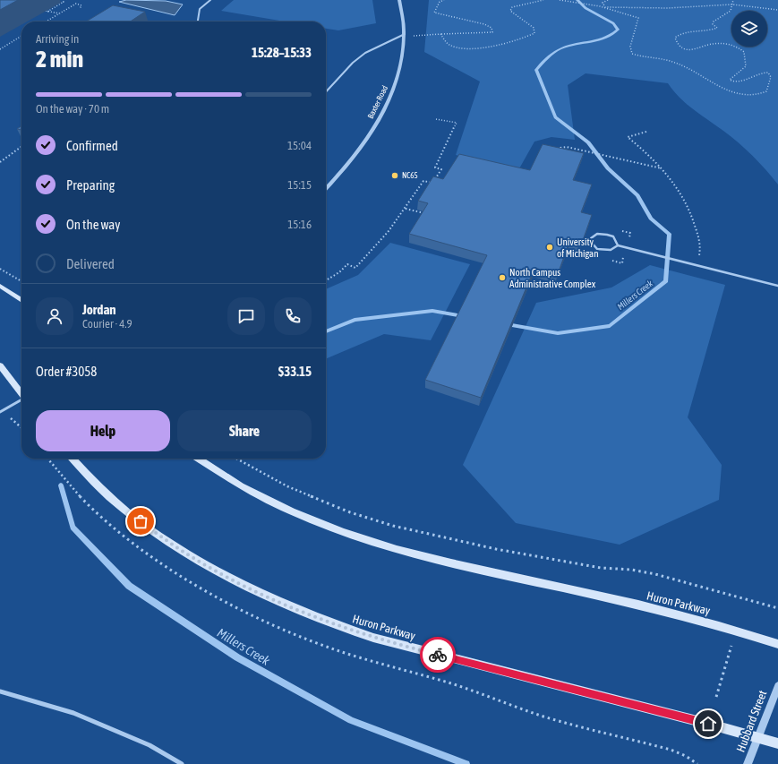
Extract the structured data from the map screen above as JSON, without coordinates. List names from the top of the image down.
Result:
{
  "streets": {
    "main road": ["Huron Parkway"],
    "street": ["Baxter Road", "Hubbard Street"]
  },
  "crossings": [
    ["Huron Parkway", "Hubbard Street"]
  ],
  "water": ["Millers Creek"],
  "places": ["NC65", "University of Michigan", "North Campus Administrative Complex"],
  "page": {
    "heading": ["2 min", "Arriving in", "15:28–15:33"],
    "panel": [
      "Jordan",
      "Courier · 4.9",
      "Order #3058",
      "$33.15"
    ],
    "bar": "On the way · 70 m",
    "list": [
      ["Confirmed", "15:04"],
      ["Preparing", "15:15"],
      ["On the way", "15:16"],
      "Delivered"
    ],
    "buttons": ["Help", "Share"]
  }
}
